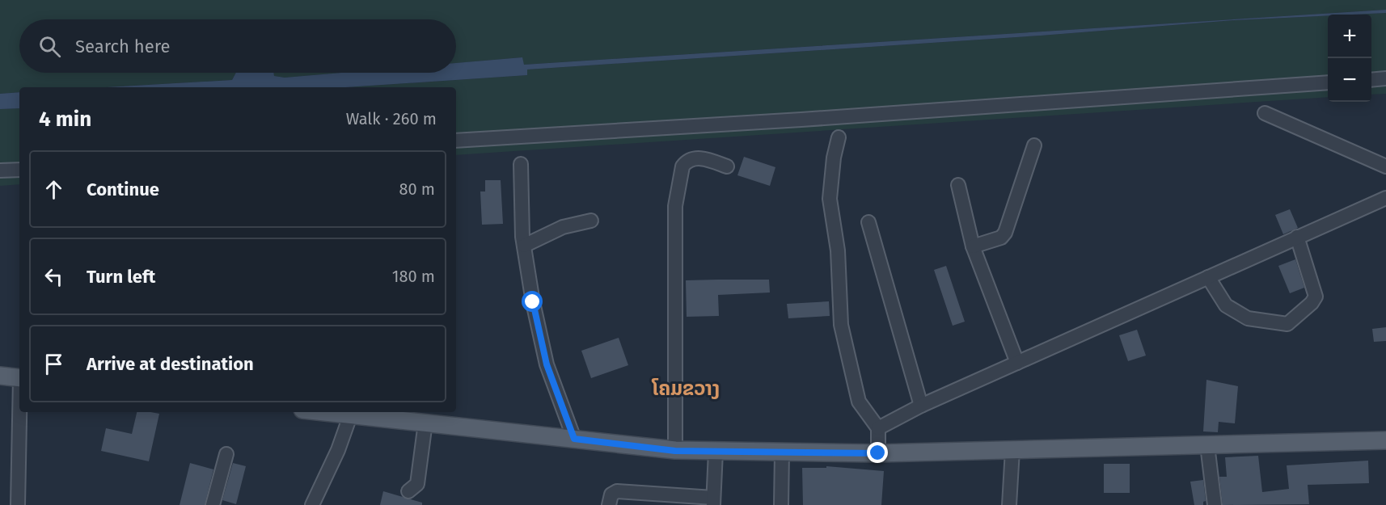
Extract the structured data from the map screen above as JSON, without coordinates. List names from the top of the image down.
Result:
{
  "districts": ["ໂຄມຂວາງ"],
  "page": {
    "map_buttons": ["+", "−"],
    "search": "Search here",
    "heading": ["4 min", "Walk · 260 m"],
    "list": [
      ["Continue", "80 m"],
      ["Turn left", "180 m"],
      "Arrive at destination"
    ]
  }
}
